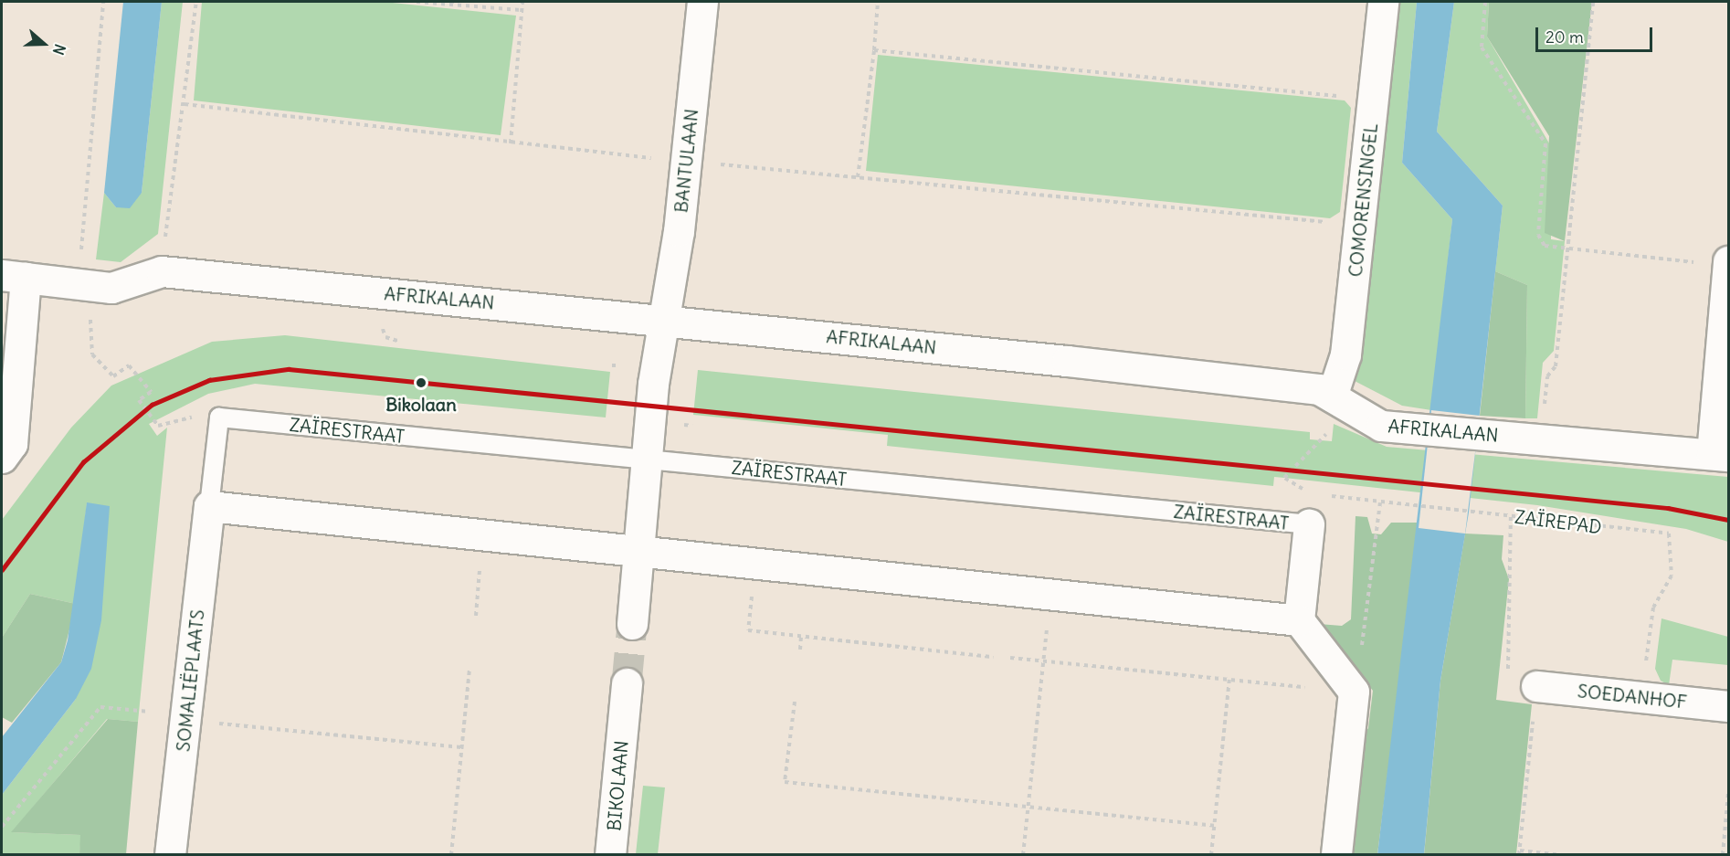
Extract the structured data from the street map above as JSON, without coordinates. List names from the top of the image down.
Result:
{
  "streets": {
    "street": [
      "BANTULAAN",
      "COMORENSINGEL",
      "AFRIKALAAN",
      "ZAÏRESTRAAT",
      "SOMALIËPLAATS",
      "SOEDANHOF",
      "BIKOLAAN"
    ],
    "path": ["ZAÏREPAD"]
  },
  "crossings": [
    ["BANTULAAN", "AFRIKALAAN"],
    ["COMORENSINGEL", "AFRIKALAAN"],
    ["ZAÏRESTRAAT", "SOMALIËPLAATS"],
    ["ZAÏREPAD", "SOEDANHOF"]
  ],
  "places": ["Bikolaan"],
  "scale_bar": "20 m",
  "north": "right"
}
